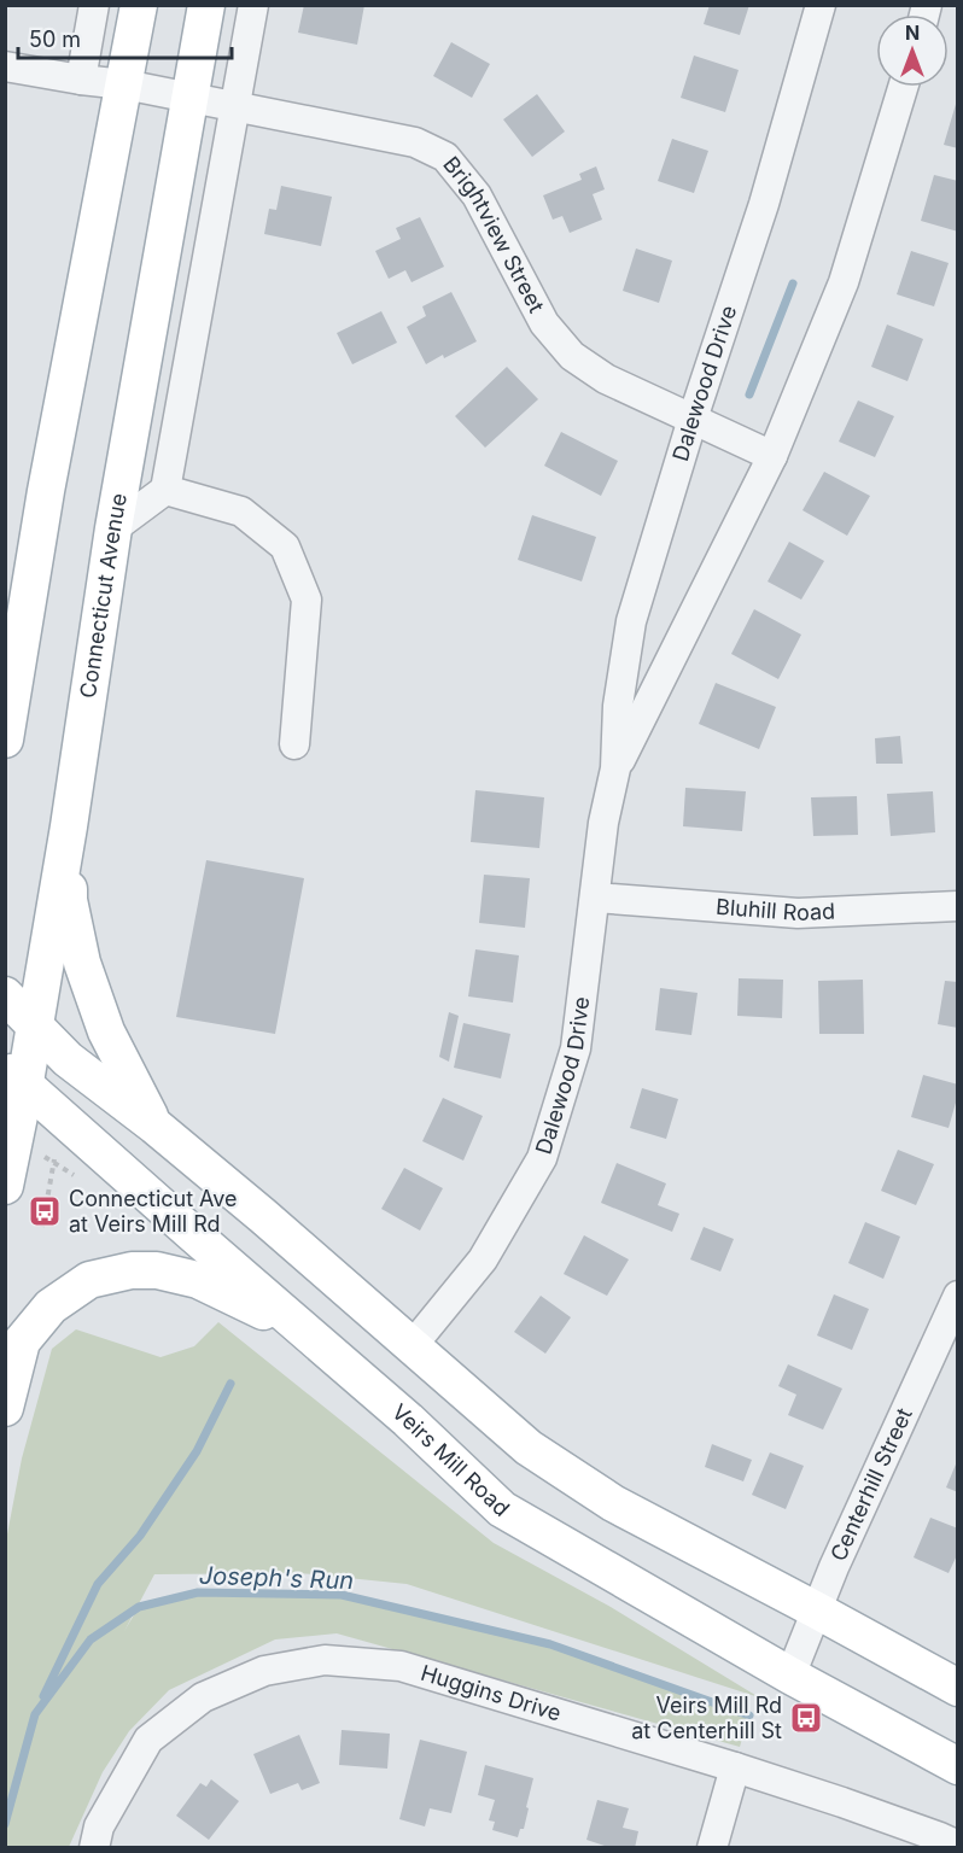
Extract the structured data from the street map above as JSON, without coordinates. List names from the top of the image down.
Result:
{
  "streets": {
    "main road": ["Connecticut Avenue", "Veirs Mill Road"],
    "street": [
      "Brightview Street",
      "Dalewood Drive",
      "Bluhill Road",
      "Centerhill Street",
      "Huggins Drive"
    ]
  },
  "crossings": [
    ["Brightview Street", "Dalewood Drive"],
    ["Brightview Street", "Connecticut Avenue"],
    ["Dalewood Drive", "Bluhill Road"],
    ["Connecticut Avenue", "Veirs Mill Road"],
    ["Veirs Mill Road", "Centerhill Street"]
  ],
  "water": ["Joseph's Run"],
  "places": {
    "bus stop": ["Connecticut Ave at Veirs Mill Rd", "Veirs Mill Rd at Centerhill St"]
  },
  "scale_bar": "50 m",
  "north": "top"
}
